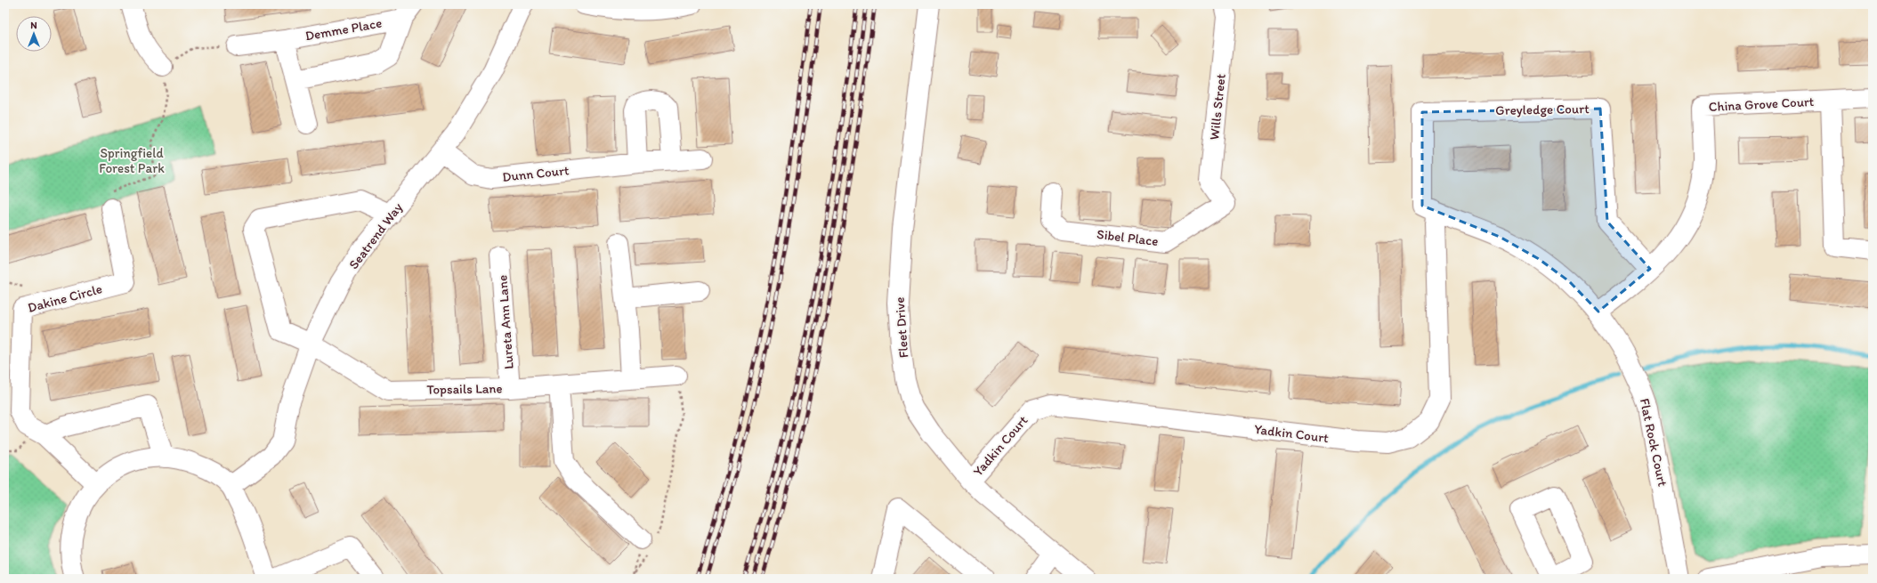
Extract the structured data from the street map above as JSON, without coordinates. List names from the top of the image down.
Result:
{
  "streets": {
    "street": [
      "Demme Place",
      "China Grove Court",
      "Wills Street",
      "Greyledge Court",
      "Dunn Court",
      "Seatrend Way",
      "Sibel Place",
      "Dakine Circle",
      "Lureta Ann Lane",
      "Fleet Drive",
      "Topsails Lane",
      "Yadkin Court",
      "Flat Rock Court"
    ]
  },
  "crossings": [
    ["China Grove Court", "Greyledge Court"],
    ["China Grove Court", "Flat Rock Court"],
    ["Wills Street", "Sibel Place"],
    ["Greyledge Court", "Yadkin Court"],
    ["Greyledge Court", "Flat Rock Court"],
    ["Dunn Court", "Seatrend Way"],
    ["Seatrend Way", "Topsails Lane"],
    ["Lureta Ann Lane", "Topsails Lane"],
    ["Fleet Drive", "Yadkin Court"],
    ["Yadkin Court", "Flat Rock Court"]
  ],
  "parks": ["Springfield Forest Park"],
  "north": "top"
}
